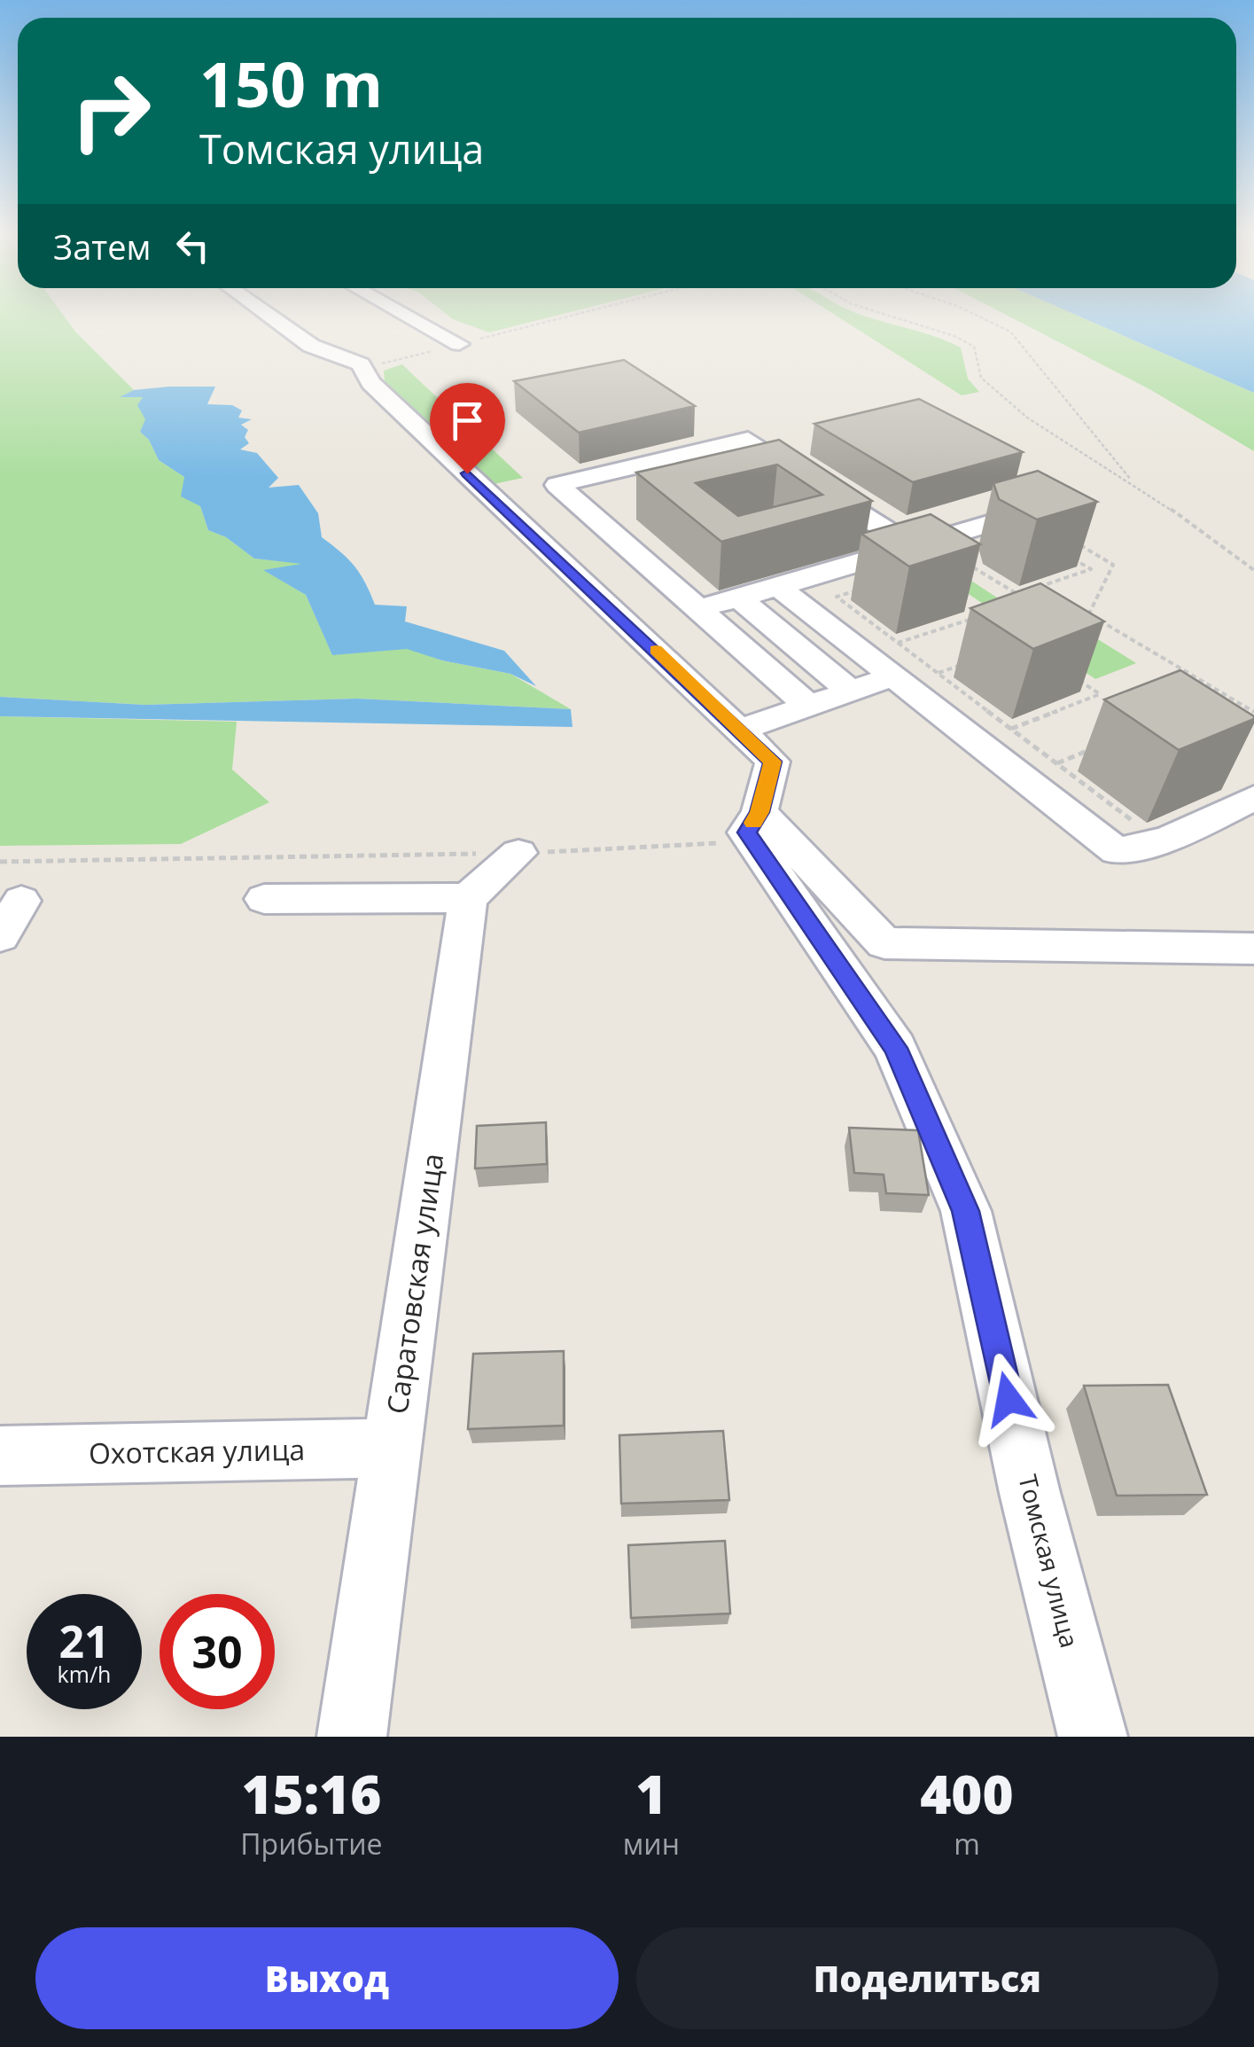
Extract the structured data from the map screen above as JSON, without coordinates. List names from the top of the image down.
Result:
{
  "streets": {
    "street": ["Саратовская улица", "Охотская улица", "Томская улица"]
  },
  "crossings": [
    ["Саратовская улица", "Охотская улица"]
  ],
  "page": {
    "turn": ["150 m", "Томская улица"],
    "then": "Затем",
    "speed": "21 km/h",
    "limit": "30",
    "eta": [
      "15:16",
      "Прибытие",
      "1",
      "мин",
      "400",
      "m"
    ],
    "buttons": ["Выход", "Поделиться"]
  }
}
